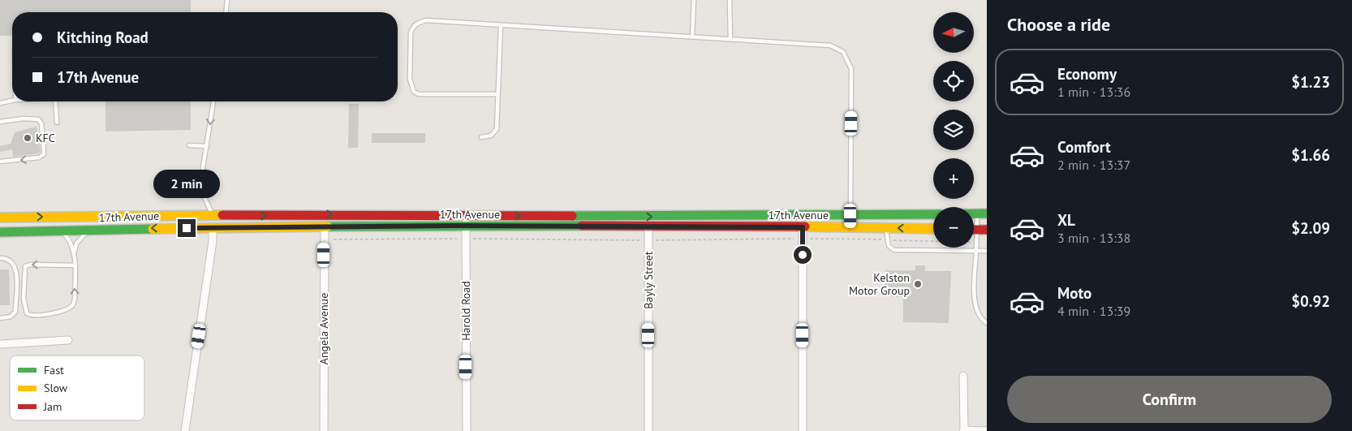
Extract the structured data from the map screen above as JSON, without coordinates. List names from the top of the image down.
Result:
{
  "streets": {
    "main road": ["17th Avenue"],
    "street": ["Bayly Street", "Harold Road", "Angela Avenue"]
  },
  "crossings": [
    ["17th Avenue", "Bayly Street"],
    ["17th Avenue", "Harold Road"],
    ["17th Avenue", "Angela Avenue"]
  ],
  "places": ["KFC", "Kelston Motor Group"],
  "legend": ["Fast", "Slow", "Jam"],
  "north": "left",
  "page": {
    "heading": "Choose a ride",
    "map_buttons": ["+", "−"],
    "banner": ["Kitching Road", "17th Avenue"],
    "list": [
      {
        "name": "Economy",
        "note": "1 min · 13:36",
        "value": "$1.23"
      },
      {
        "name": "Comfort",
        "note": "2 min · 13:37",
        "value": "$1.66"
      },
      {
        "name": "XL",
        "note": "3 min · 13:38",
        "value": "$2.09"
      },
      {
        "name": "Moto",
        "note": "4 min · 13:39",
        "value": "$0.92"
      }
    ],
    "bubble": "2 min",
    "buttons": "Confirm"
  }
}
